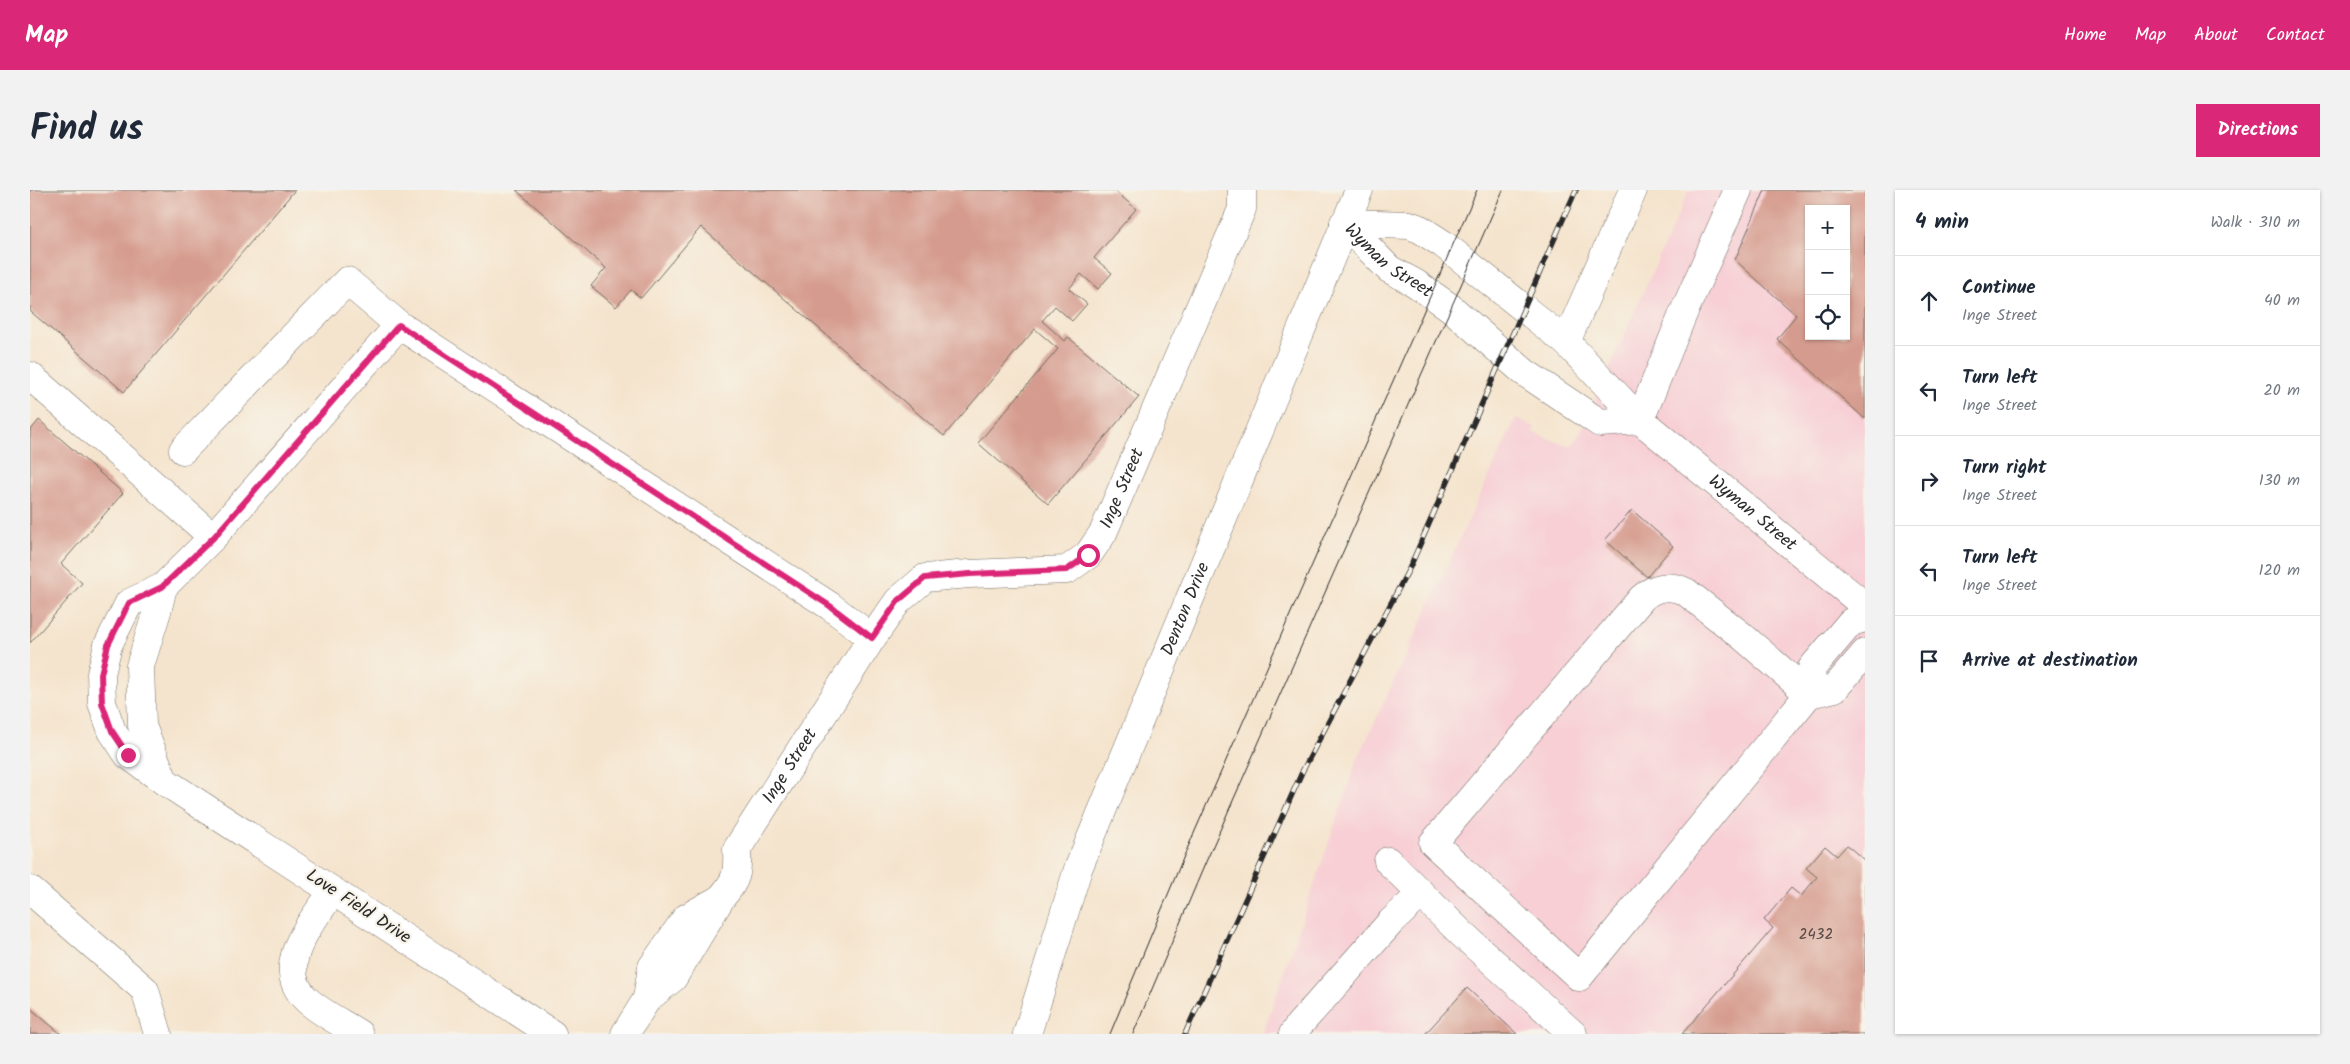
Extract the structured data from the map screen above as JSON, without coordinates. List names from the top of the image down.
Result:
{
  "streets": {
    "street": [
      "Wyman Street",
      "Inge Street",
      "Denton Drive",
      "Love Field Drive"
    ]
  },
  "crossings": [
    ["Wyman Street", "Denton Drive"]
  ],
  "house_numbers": ["2432"],
  "page": {
    "header": "Map",
    "nav": [
      "Home",
      "Map",
      "About",
      "Contact"
    ],
    "title": "Find us",
    "buttons": "Directions",
    "heading": ["4 min", "Walk · 310 m"],
    "map_buttons": ["+", "−"],
    "list": [
      ["Continue", "Inge Street", "40 m"],
      ["Turn left", "Inge Street", "20 m"],
      ["Turn right", "Inge Street", "130 m"],
      ["Turn left", "Inge Street", "120 m"],
      "Arrive at destination"
    ]
  }
}
